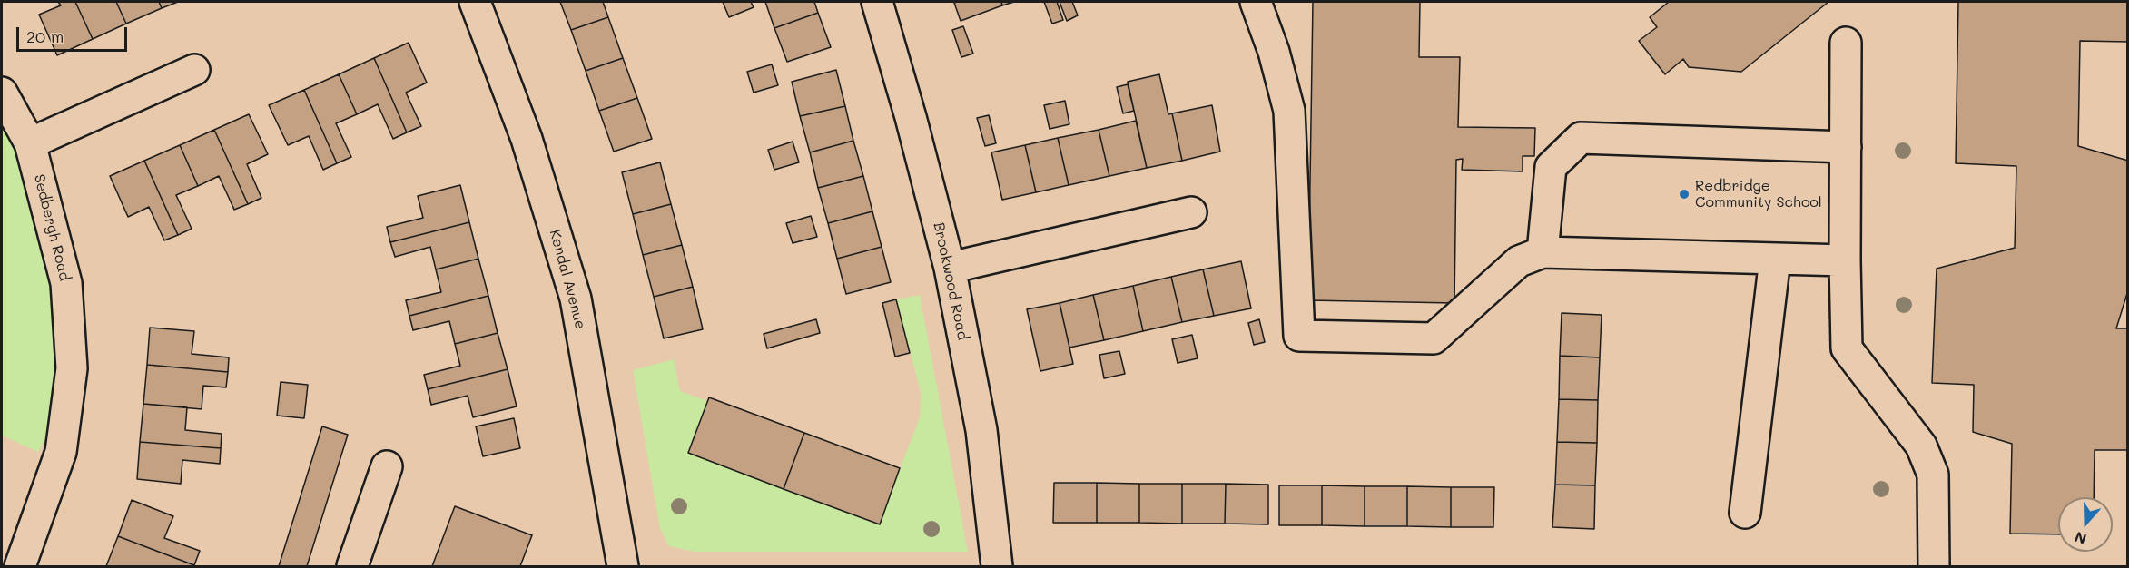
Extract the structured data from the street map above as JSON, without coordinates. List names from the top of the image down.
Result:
{
  "streets": {
    "street": ["Sedbergh Road", "Kendal Avenue", "Brookwood Road"]
  },
  "places": ["Redbridge Community School"],
  "scale_bar": "20 m",
  "north": "bottom"
}
